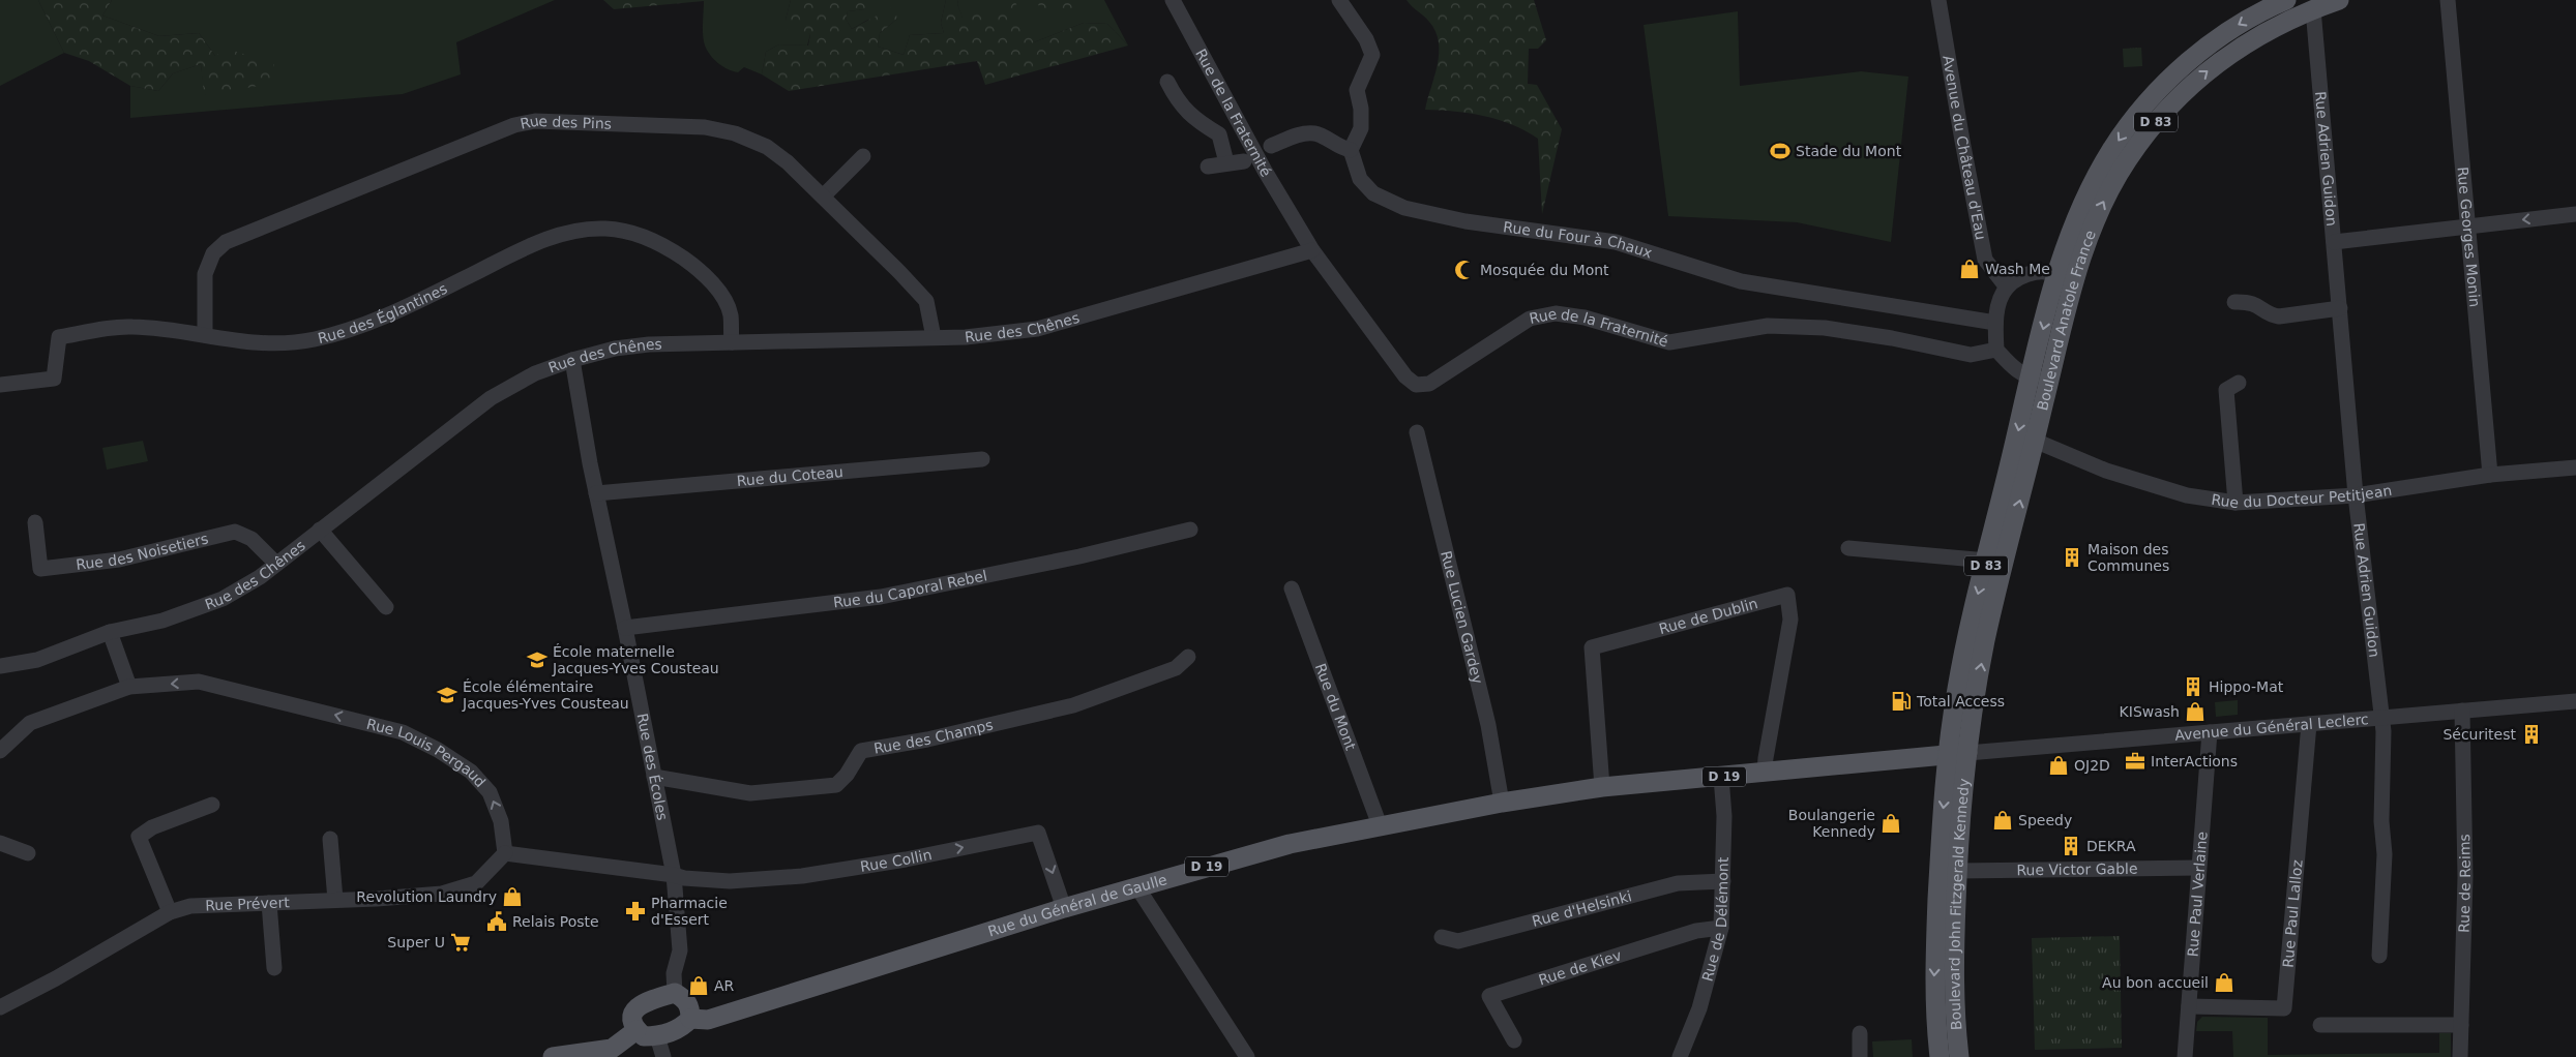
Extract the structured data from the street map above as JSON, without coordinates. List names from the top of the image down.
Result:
{
  "streets": {
    "main road": [
      "D 83",
      "Boulevard Anatole France",
      "Avenue du Général Leclerc",
      "D 19",
      "Rue du Général de Gaulle",
      "Boulevard John Fitzgerald Kennedy"
    ],
    "street": [
      "Rue de la Fraternité",
      "Rue des Pins",
      "Avenue du Château d'Eau",
      "Rue Adrien Guidon",
      "Rue Georges Monin",
      "Rue du Four à Chaux",
      "Rue des Églantines",
      "Rue des Chênes",
      "Rue du Coteau",
      "Rue du Docteur Petitjean",
      "Rue des Noisetiers",
      "Rue du Caporal Rebel",
      "Rue Lucien Gardey",
      "Rue de Dublin",
      "Rue du Mont",
      "Rue des Champs",
      "Rue Louis Pergaud",
      "Rue des Écoles",
      "Rue Collin",
      "Rue Victor Gable",
      "Rue de Reims",
      "Rue Paul Verlaine",
      "Rue Prévert",
      "Rue d'Helsinki",
      "Rue Paul Lalloz",
      "Rue de Délémont",
      "Rue de Kiev"
    ]
  },
  "crossings": [
    ["Rue de la Fraternité", "Rue des Chênes"],
    ["Rue des Pins", "Rue des Églantines"],
    ["Rue des Pins", "Rue des Chênes"],
    ["Rue Adrien Guidon", "Boulevard Anatole France"],
    ["Rue Adrien Guidon", "Rue du Docteur Petitjean"],
    ["Rue Adrien Guidon", "Avenue du Général Leclerc"],
    ["Rue Georges Monin", "Rue du Docteur Petitjean"],
    ["Rue des Églantines", "Rue des Chênes"],
    ["Boulevard Anatole France", "Rue du Docteur Petitjean"],
    ["Boulevard Anatole France", "Avenue du Général Leclerc"],
    ["Boulevard Anatole France", "Boulevard John Fitzgerald Kennedy"],
    ["Rue des Chênes", "Rue des Noisetiers"],
    ["Rue des Chênes", "Rue des Écoles"],
    ["Rue du Coteau", "Rue des Écoles"],
    ["Rue du Caporal Rebel", "Rue des Écoles"],
    ["Rue Lucien Gardey", "Avenue du Général Leclerc"],
    ["Rue Lucien Gardey", "Rue du Général de Gaulle"],
    ["Rue de Dublin", "Avenue du Général Leclerc"],
    ["Rue du Mont", "Rue du Général de Gaulle"],
    ["Avenue du Général Leclerc", "Rue de Reims"],
    ["Avenue du Général Leclerc", "Rue Paul Verlaine"],
    ["Avenue du Général Leclerc", "Rue du Général de Gaulle"],
    ["Avenue du Général Leclerc", "Boulevard John Fitzgerald Kennedy"],
    ["Avenue du Général Leclerc", "Rue Paul Lalloz"],
    ["Avenue du Général Leclerc", "Rue de Délémont"],
    ["Rue des Champs", "Rue des Écoles"],
    ["Rue Louis Pergaud", "Rue Prévert"],
    ["Rue des Écoles", "Rue Collin"],
    ["Rue des Écoles", "Rue du Général de Gaulle"],
    ["Rue Collin", "Rue du Général de Gaulle"],
    ["Rue Victor Gable", "Rue Paul Verlaine"],
    ["Rue Victor Gable", "Boulevard John Fitzgerald Kennedy"],
    ["Rue Paul Verlaine", "Rue Paul Lalloz"],
    ["Rue d'Helsinki", "Rue de Délémont"],
    ["Rue de Délémont", "Rue de Kiev"]
  ],
  "one_way": ["Rue Louis Pergaud", "Rue Collin"],
  "places": {
    "sports": ["Stade du Mont"],
    "shop": [
      "Wash Me",
      "KISwash",
      "OJ2D",
      "Speedy",
      "Boulangerie Kennedy",
      "Revolution Laundry",
      "Au bon accueil",
      "AR"
    ],
    "mosque": ["Mosquée du Mont"],
    "building": [
      "Maison des Communes",
      "Hippo-Mat",
      "Sécuritest",
      "DEKRA"
    ],
    "school or university": ["École maternelle Jacques-Yves Cousteau", "École élémentaire Jacques-Yves Cousteau"],
    "fuel station": ["Total Access"],
    "office": ["InterActions"],
    "pharmacy": ["Pharmacie d'Essert"],
    "public building": ["Relais Poste"],
    "supermarket": ["Super U"]
  }
}
